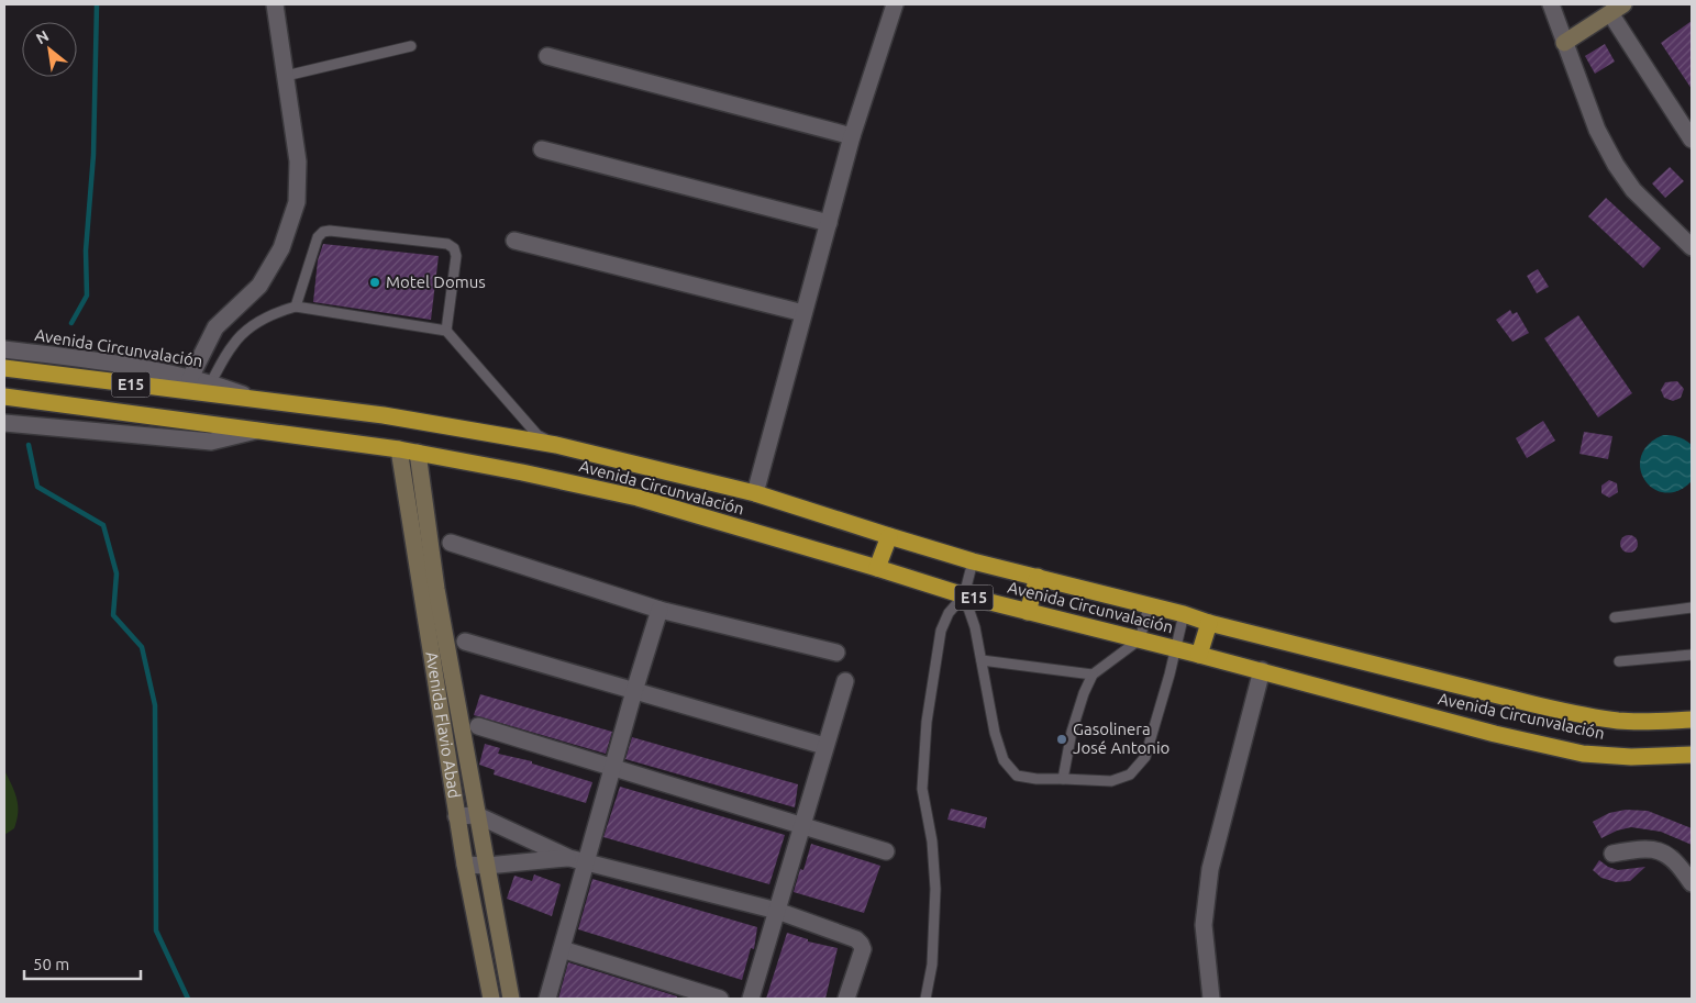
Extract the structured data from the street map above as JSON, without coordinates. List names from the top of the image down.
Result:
{
  "streets": {
    "highway": ["Avenida Circunvalación", "E15"],
    "street": ["Avenida Flavio Abad"]
  },
  "crossings": [
    ["Avenida Circunvalación", "Avenida Flavio Abad"]
  ],
  "places": ["Motel Domus", "Gasolinera José Antonio"],
  "scale_bar": "50 m",
  "north": "top left"
}
